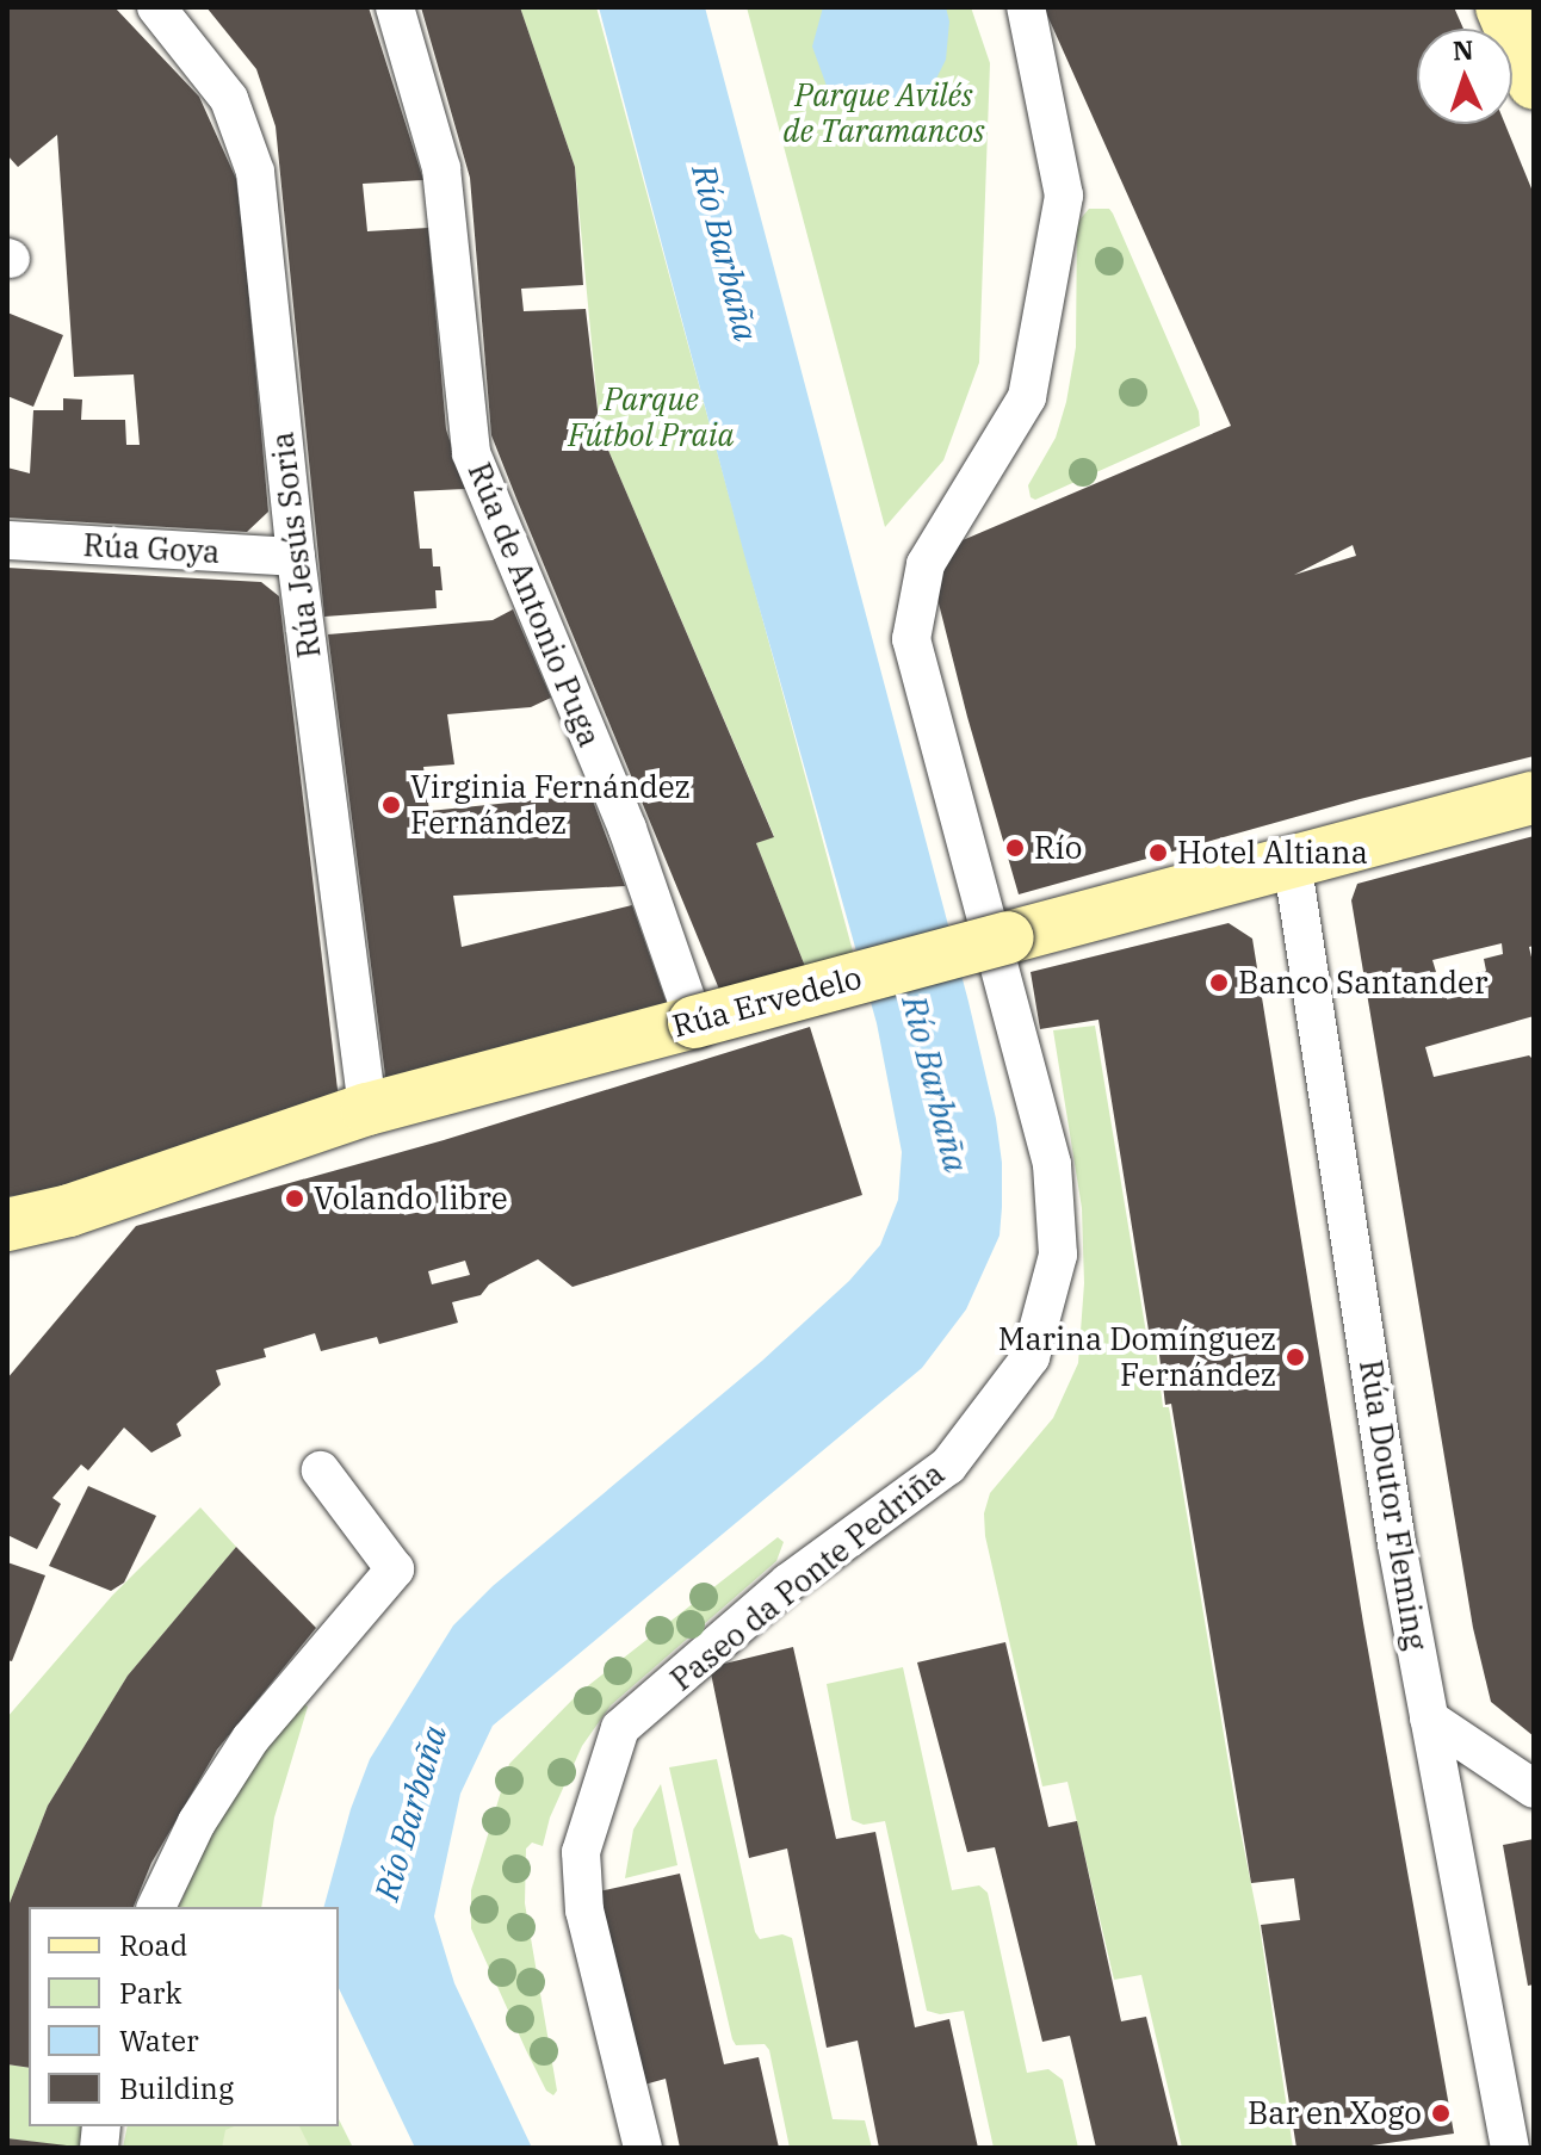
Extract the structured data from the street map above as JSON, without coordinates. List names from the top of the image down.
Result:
{
  "streets": {
    "street": [
      "Rúa Jesús Soria",
      "Rúa Goya",
      "Rúa de Antonio Puga",
      "Rúa Ervedelo",
      "Rúa Doutor Fleming",
      "Paseo da Ponte Pedriña"
    ]
  },
  "crossings": [
    ["Rúa Jesús Soria", "Rúa Goya"],
    ["Rúa Jesús Soria", "Rúa Ervedelo"],
    ["Rúa de Antonio Puga", "Rúa Ervedelo"],
    ["Rúa Ervedelo", "Rúa Doutor Fleming"],
    ["Rúa Ervedelo", "Paseo da Ponte Pedriña"]
  ],
  "water": ["Río Barbaña"],
  "parks": ["Parque Avilés de Taramancos", "Parque Fútbol Praia"],
  "places": [
    "Virginia Fernández Fernández",
    "Río",
    "Hotel Altiana",
    "Banco Santander",
    "Volando libre",
    "Marina Domínguez Fernández",
    "Bar en Xogo"
  ],
  "legend": [
    "Road",
    "Park",
    "Water",
    "Building"
  ],
  "north": "top"
}
